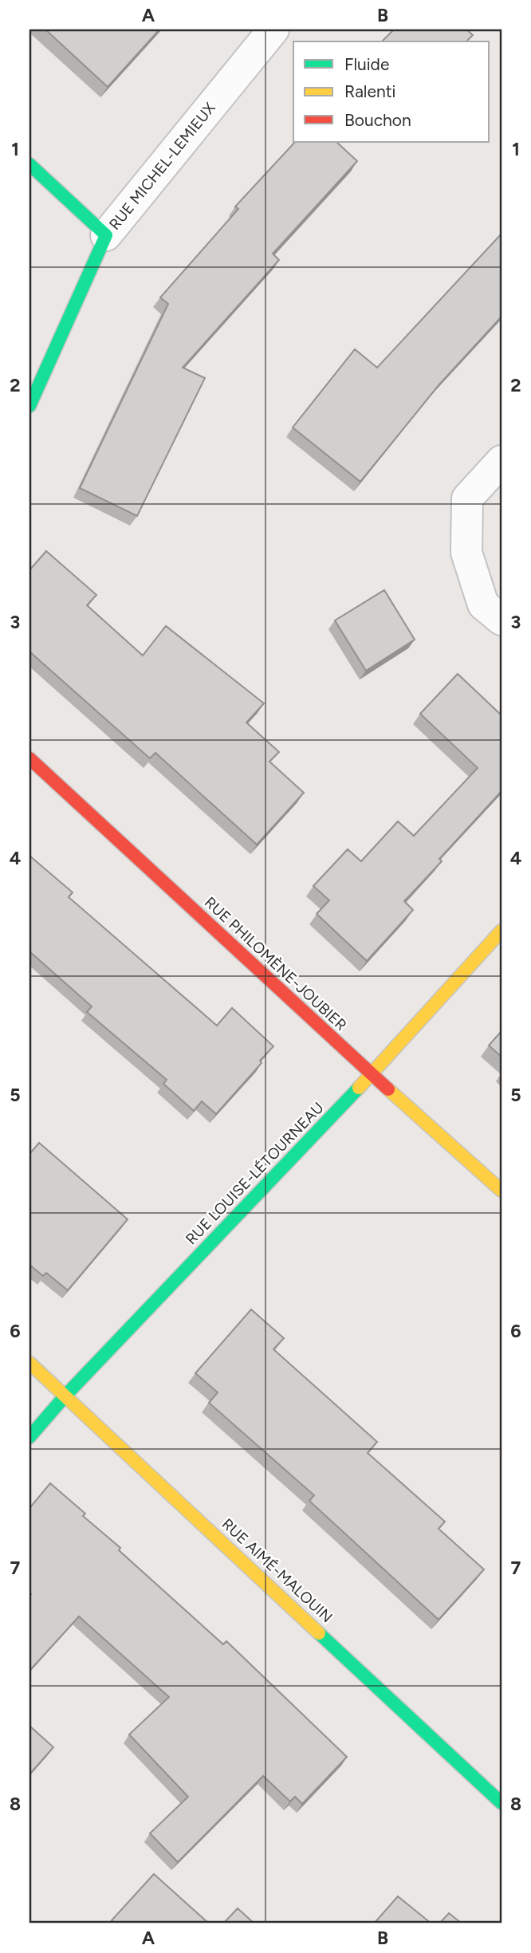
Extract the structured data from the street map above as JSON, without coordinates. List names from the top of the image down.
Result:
{
  "streets": {
    "street": [
      "RUE MICHEL-LEMIEUX",
      "RUE PHILOMÈNE-JOUBIER",
      "RUE LOUISE-LÉTOURNEAU",
      "RUE AIMÉ-MALOUIN"
    ]
  },
  "crossings": [
    ["RUE PHILOMÈNE-JOUBIER", "RUE LOUISE-LÉTOURNEAU"],
    ["RUE LOUISE-LÉTOURNEAU", "RUE AIMÉ-MALOUIN"]
  ],
  "legend": ["Fluide", "Ralenti", "Bouchon"],
  "grid": {
    "columns": ["A", "B"],
    "rows": [
      "1",
      "2",
      "3",
      "4",
      "5",
      "6",
      "7",
      "8"
    ]
  }
}
